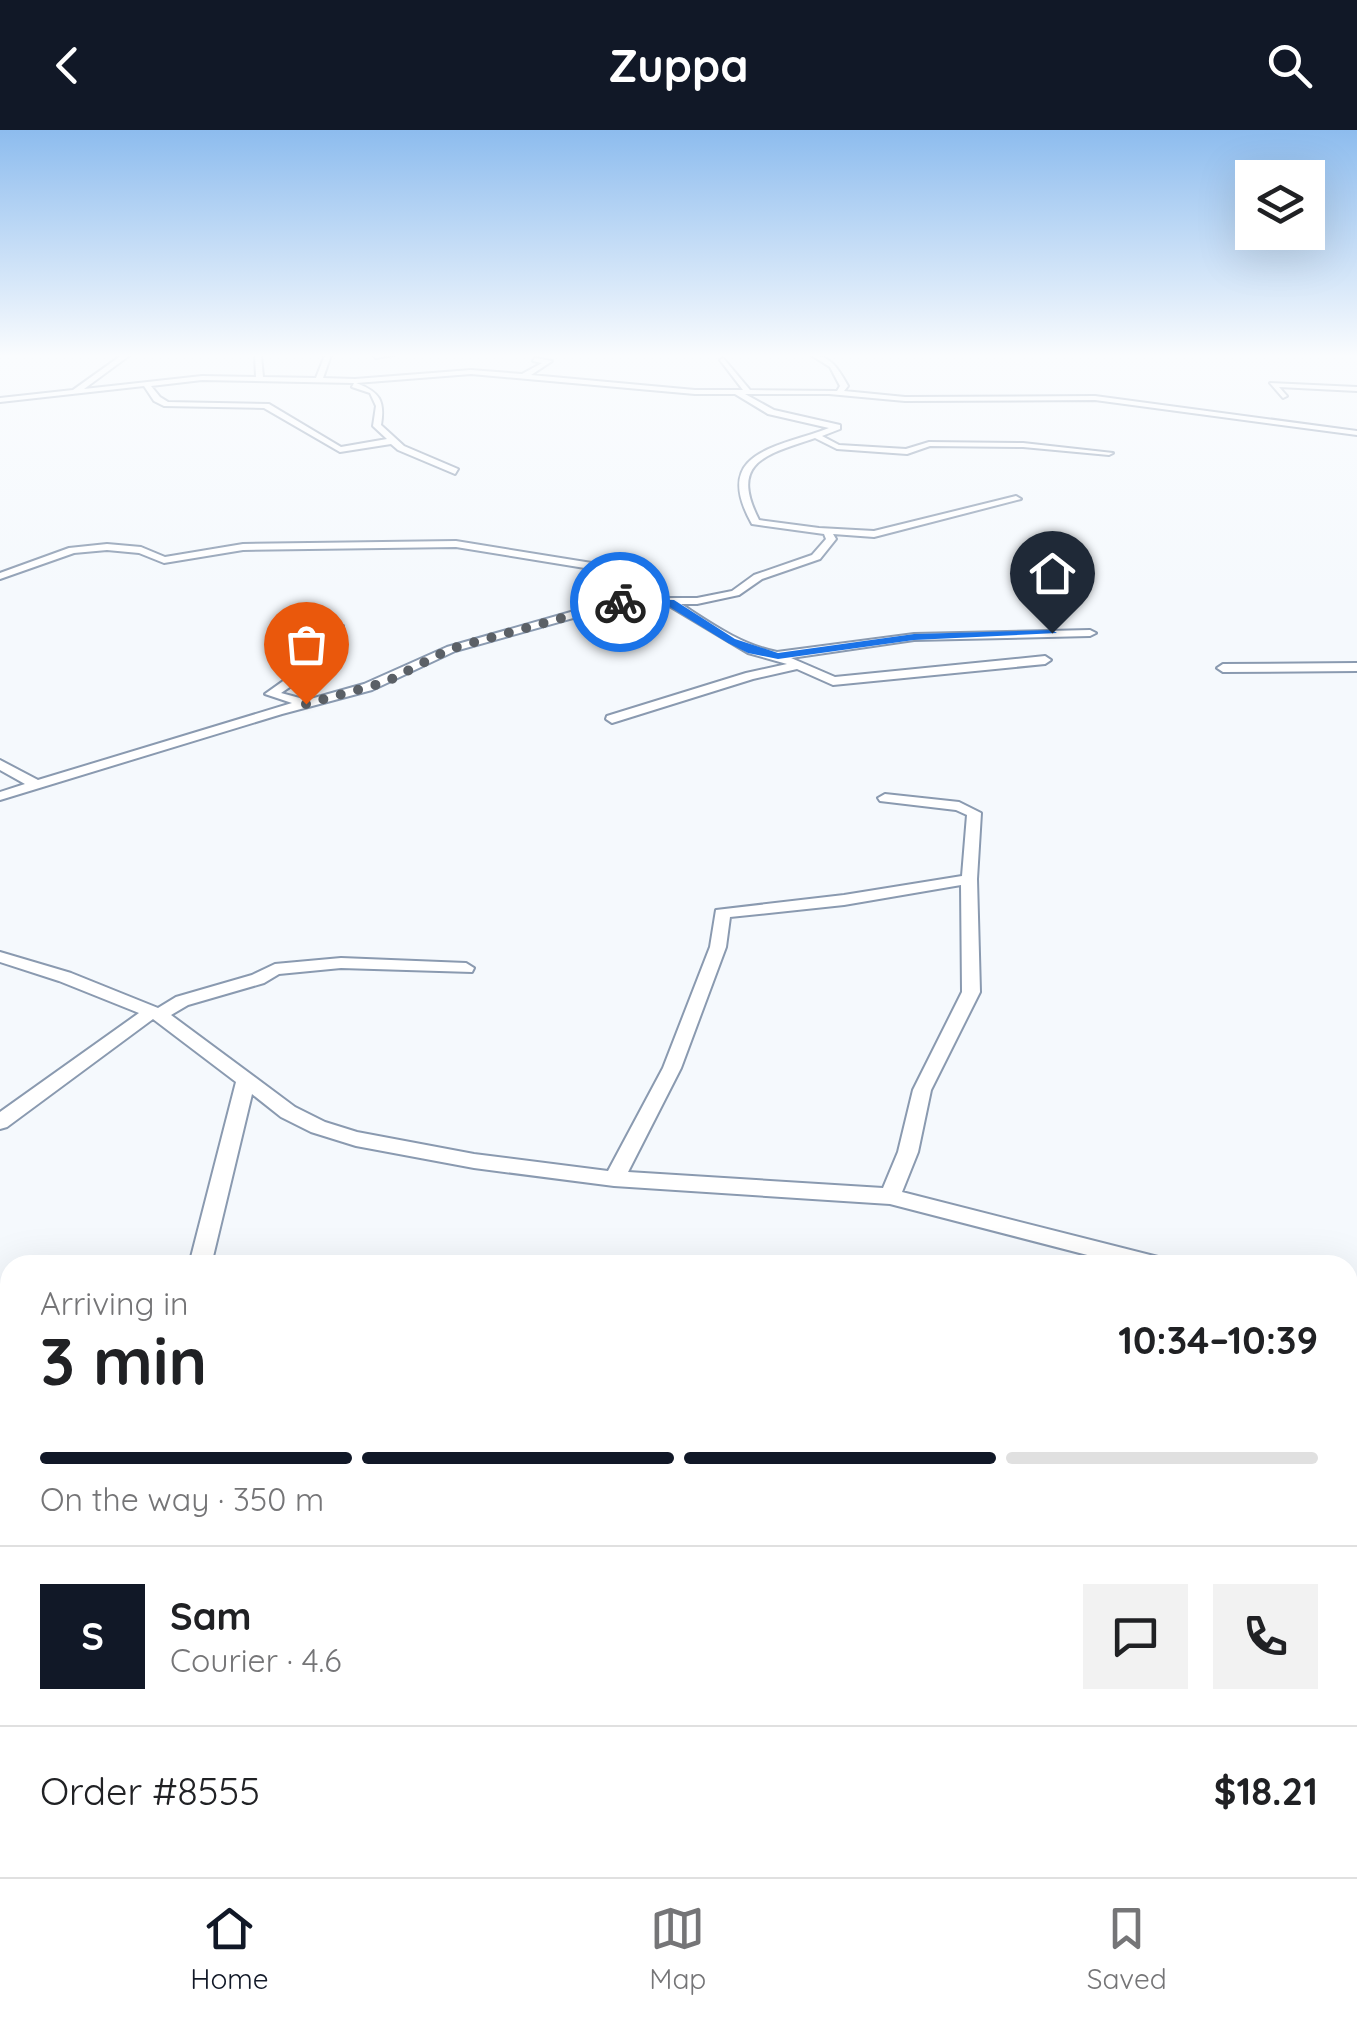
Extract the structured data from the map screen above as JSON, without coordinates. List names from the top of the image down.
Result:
{
  "page": {
    "header": "Zuppa",
    "heading": ["3 min", "Arriving in", "10:34–10:39"],
    "panel": [
      "Sam",
      "Courier · 4.6",
      "Order #8555",
      "$18.21"
    ],
    "bar": "On the way · 350 m",
    "round": "S",
    "tabs": ["Home", "Map", "Saved"]
  }
}
